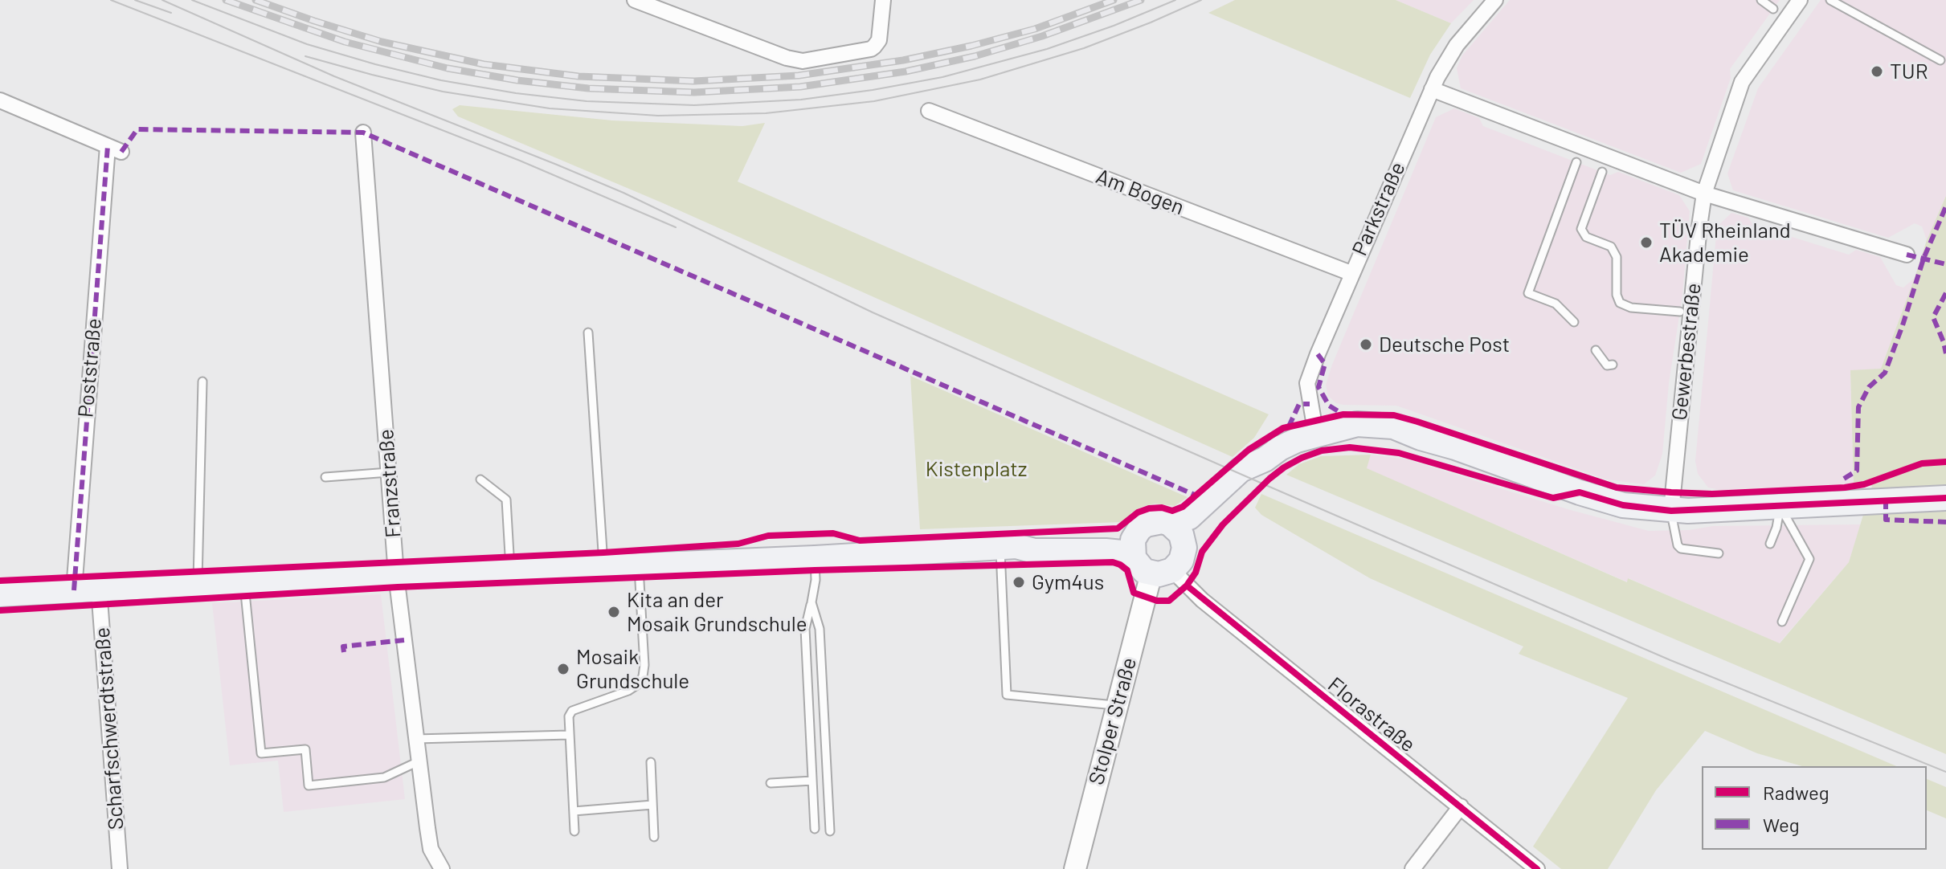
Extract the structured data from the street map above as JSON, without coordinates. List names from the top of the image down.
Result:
{
  "streets": {
    "main road": ["Stolper Straße"],
    "street": [
      "Am Bogen",
      "Parkstraße",
      "Gewerbestraße",
      "Poststraße",
      "Franzstraße",
      "Florastraße",
      "Scharfschwerdtstraße"
    ]
  },
  "crossings": [
    ["Am Bogen", "Parkstraße"],
    ["Florastraße", "Stolper Straße"]
  ],
  "parks": ["Kistenplatz"],
  "places": [
    "TUR",
    "TÜV Rheinland Akademie",
    "Deutsche Post",
    "Gym4us",
    "Kita an der Mosaik Grundschule",
    "Mosaik Grundschule"
  ],
  "legend": ["Radweg", "Weg"]
}
